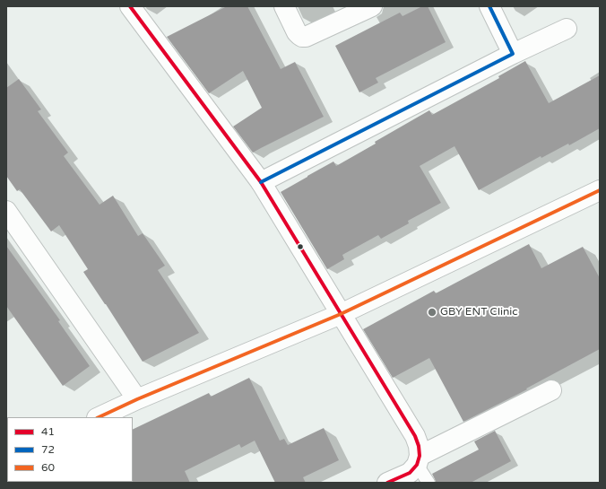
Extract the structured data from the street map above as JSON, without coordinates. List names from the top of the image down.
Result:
{
  "places": ["GBY ENT Clinic"],
  "lines": ["transit line 41", "transit line 72", "transit line 60"],
  "legend": ["41", "72", "60"]
}
